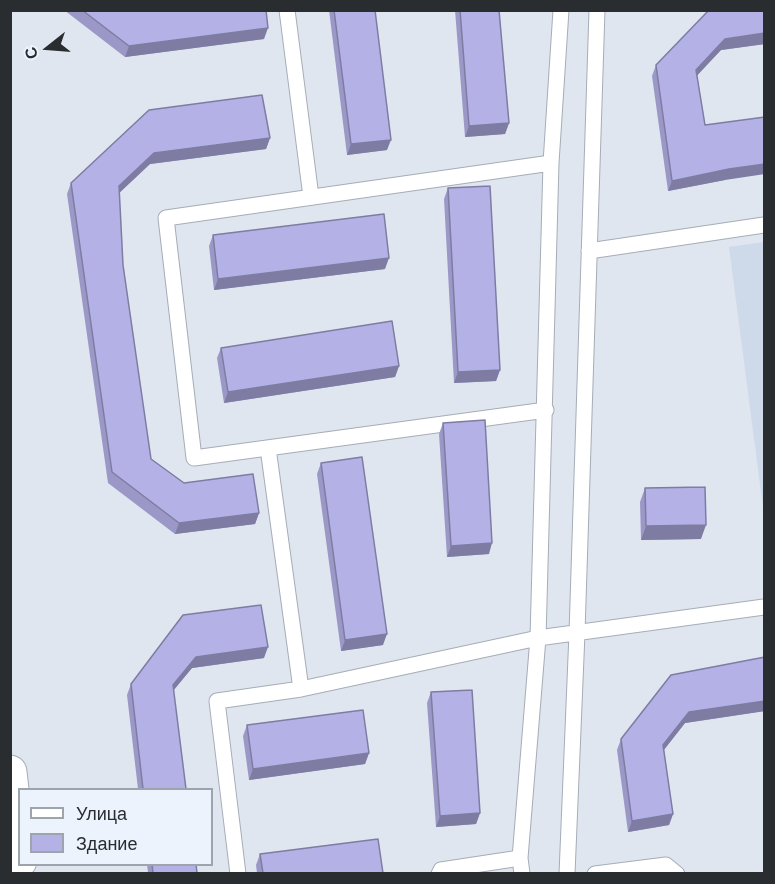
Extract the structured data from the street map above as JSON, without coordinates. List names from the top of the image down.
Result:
{
  "legend": ["Улица", "Здание"],
  "north": "left"
}
